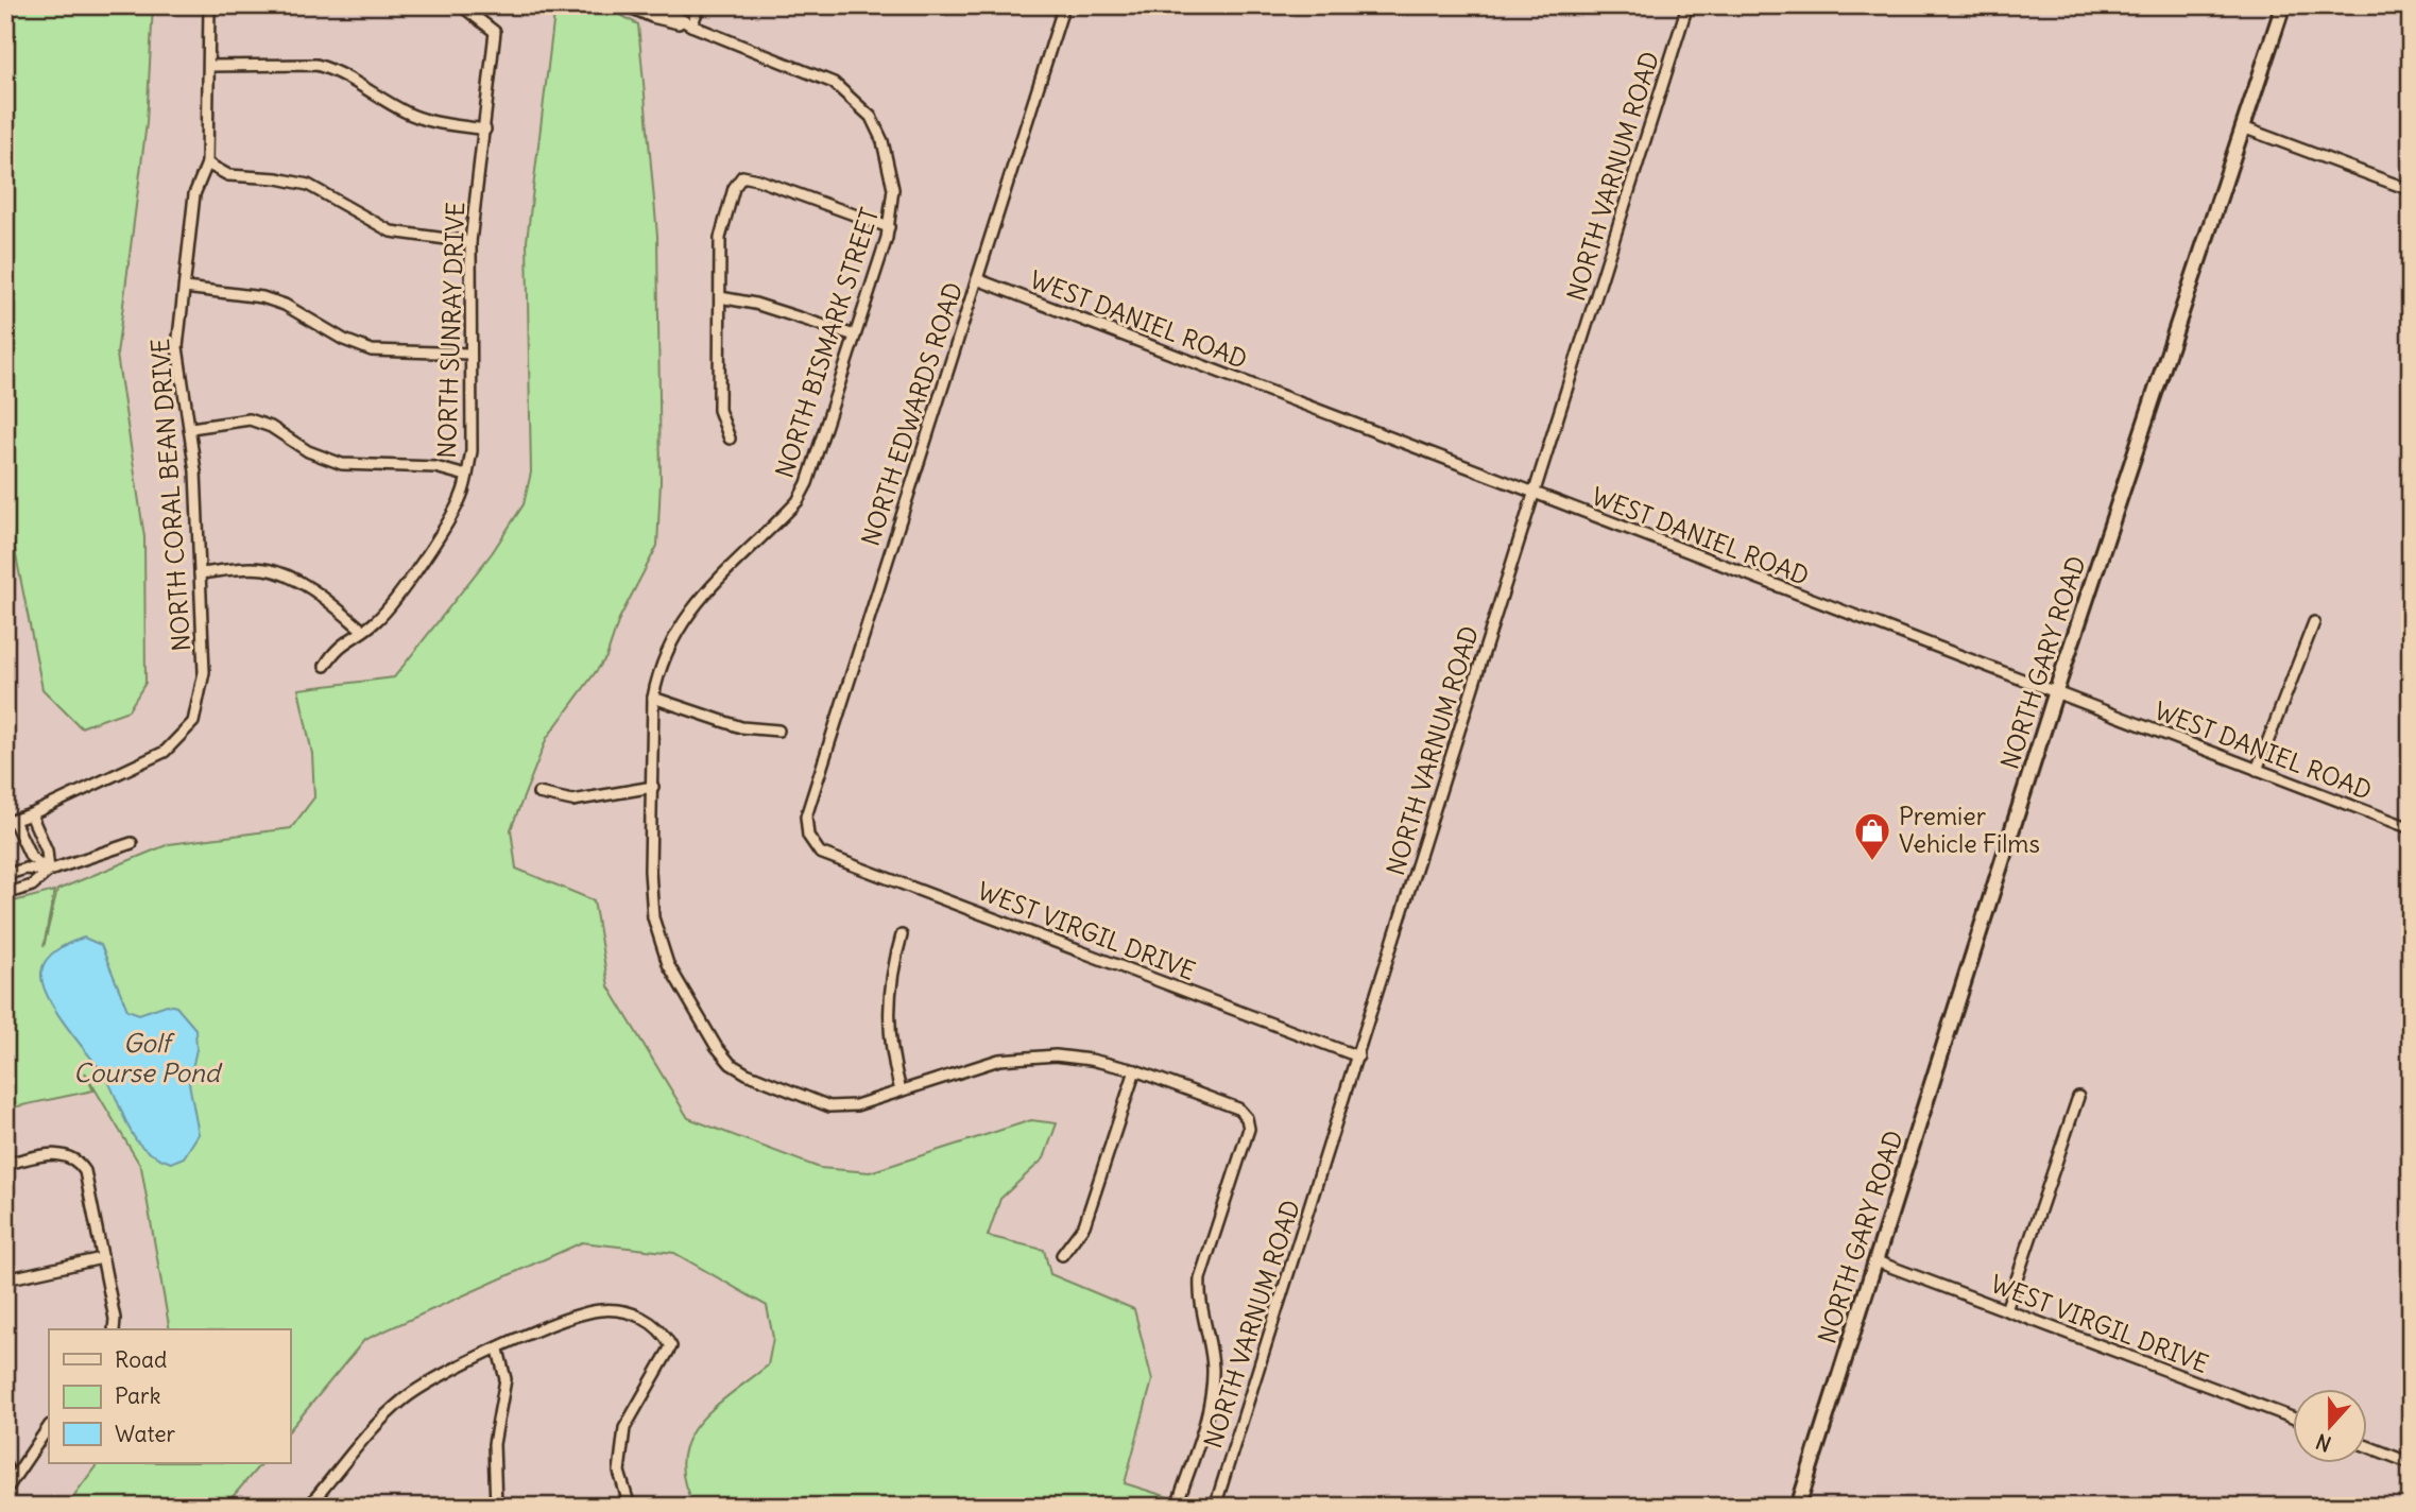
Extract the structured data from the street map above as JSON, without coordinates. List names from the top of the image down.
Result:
{
  "streets": {
    "street": [
      "NORTH VARNUM ROAD",
      "WEST DANIEL ROAD",
      "NORTH SUNRAY DRIVE",
      "NORTH BISMARK STREET",
      "NORTH EDWARDS ROAD",
      "NORTH CORAL BEAN DRIVE",
      "NORTH GARY ROAD",
      "WEST VIRGIL DRIVE"
    ]
  },
  "crossings": [
    ["NORTH VARNUM ROAD", "WEST DANIEL ROAD"],
    ["NORTH VARNUM ROAD", "WEST VIRGIL DRIVE"],
    ["WEST DANIEL ROAD", "NORTH EDWARDS ROAD"],
    ["WEST DANIEL ROAD", "NORTH GARY ROAD"],
    ["NORTH EDWARDS ROAD", "WEST VIRGIL DRIVE"],
    ["NORTH GARY ROAD", "WEST VIRGIL DRIVE"]
  ],
  "water": ["Golf Course Pond"],
  "places": {
    "shop": ["Premier Vehicle Films"]
  },
  "legend": ["Road", "Park", "Water"],
  "north": "bottom"
}
